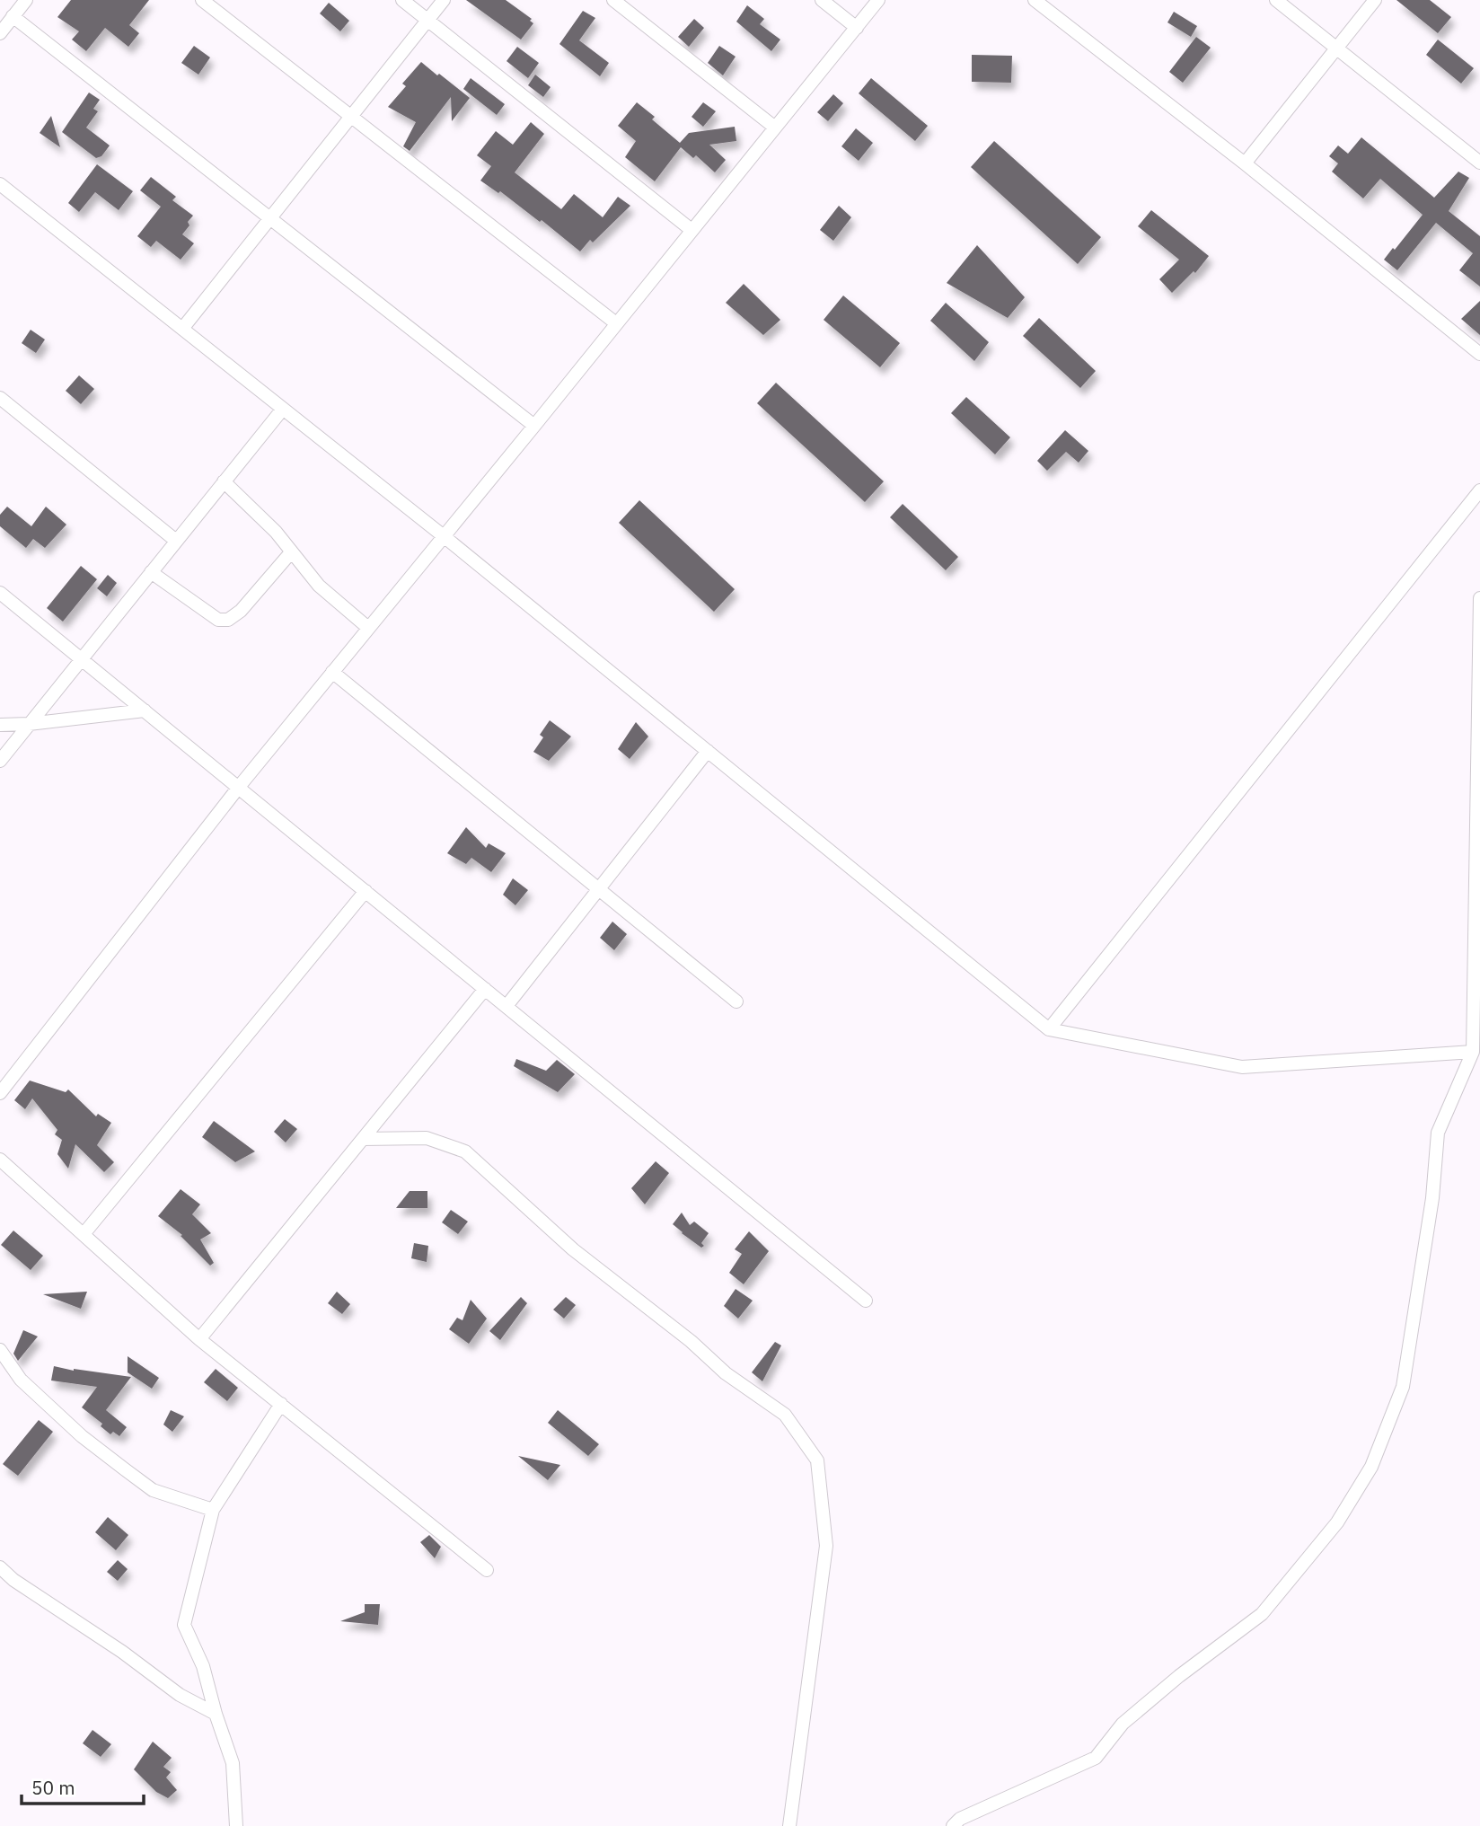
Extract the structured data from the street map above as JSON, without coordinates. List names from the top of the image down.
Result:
{
  "scale_bar": "50 m"
}
